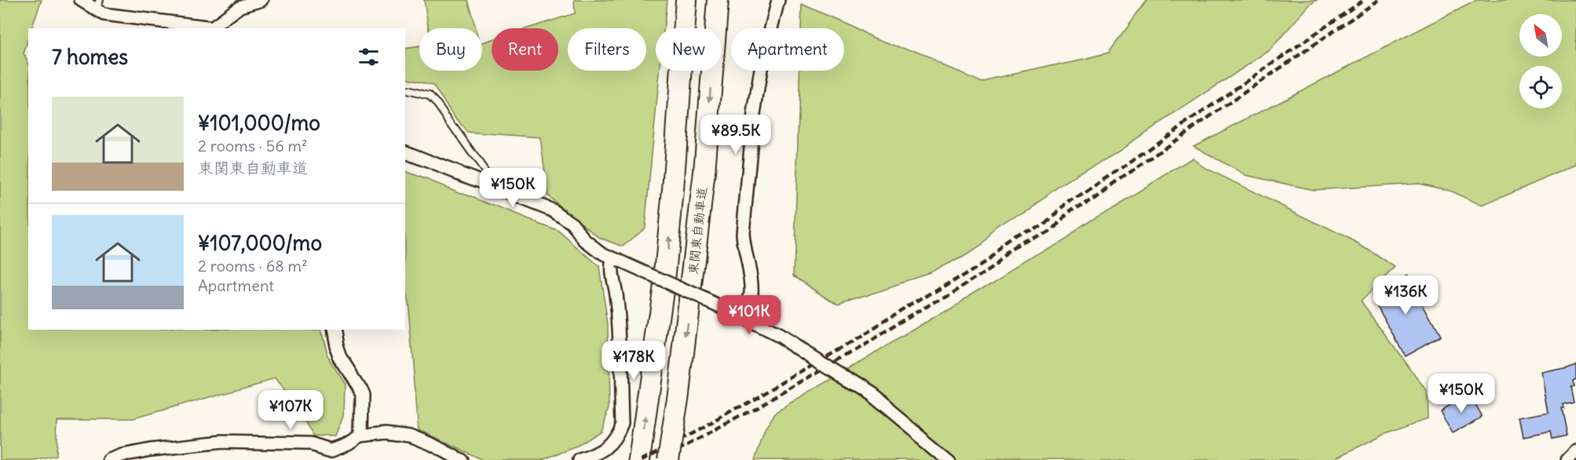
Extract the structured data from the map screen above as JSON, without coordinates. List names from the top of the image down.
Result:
{
  "streets": {
    "highway": ["東関東自動車道"]
  },
  "north": "top left",
  "page": {
    "chip": [
      "Buy",
      "Rent",
      "Filters",
      "New",
      "Apartment"
    ],
    "heading": "7 homes",
    "list": [
      {
        "name": "¥101,000/mo",
        "note": "2 rooms · 56 m² · 東関東自動車道"
      },
      {
        "name": "¥107,000/mo",
        "note": "2 rooms · 68 m² · Apartment"
      }
    ],
    "price": [
      "¥89.5K",
      "¥150K",
      "¥136K",
      "¥101K",
      "¥178K",
      "¥150K",
      "¥107K"
    ]
  }
}
